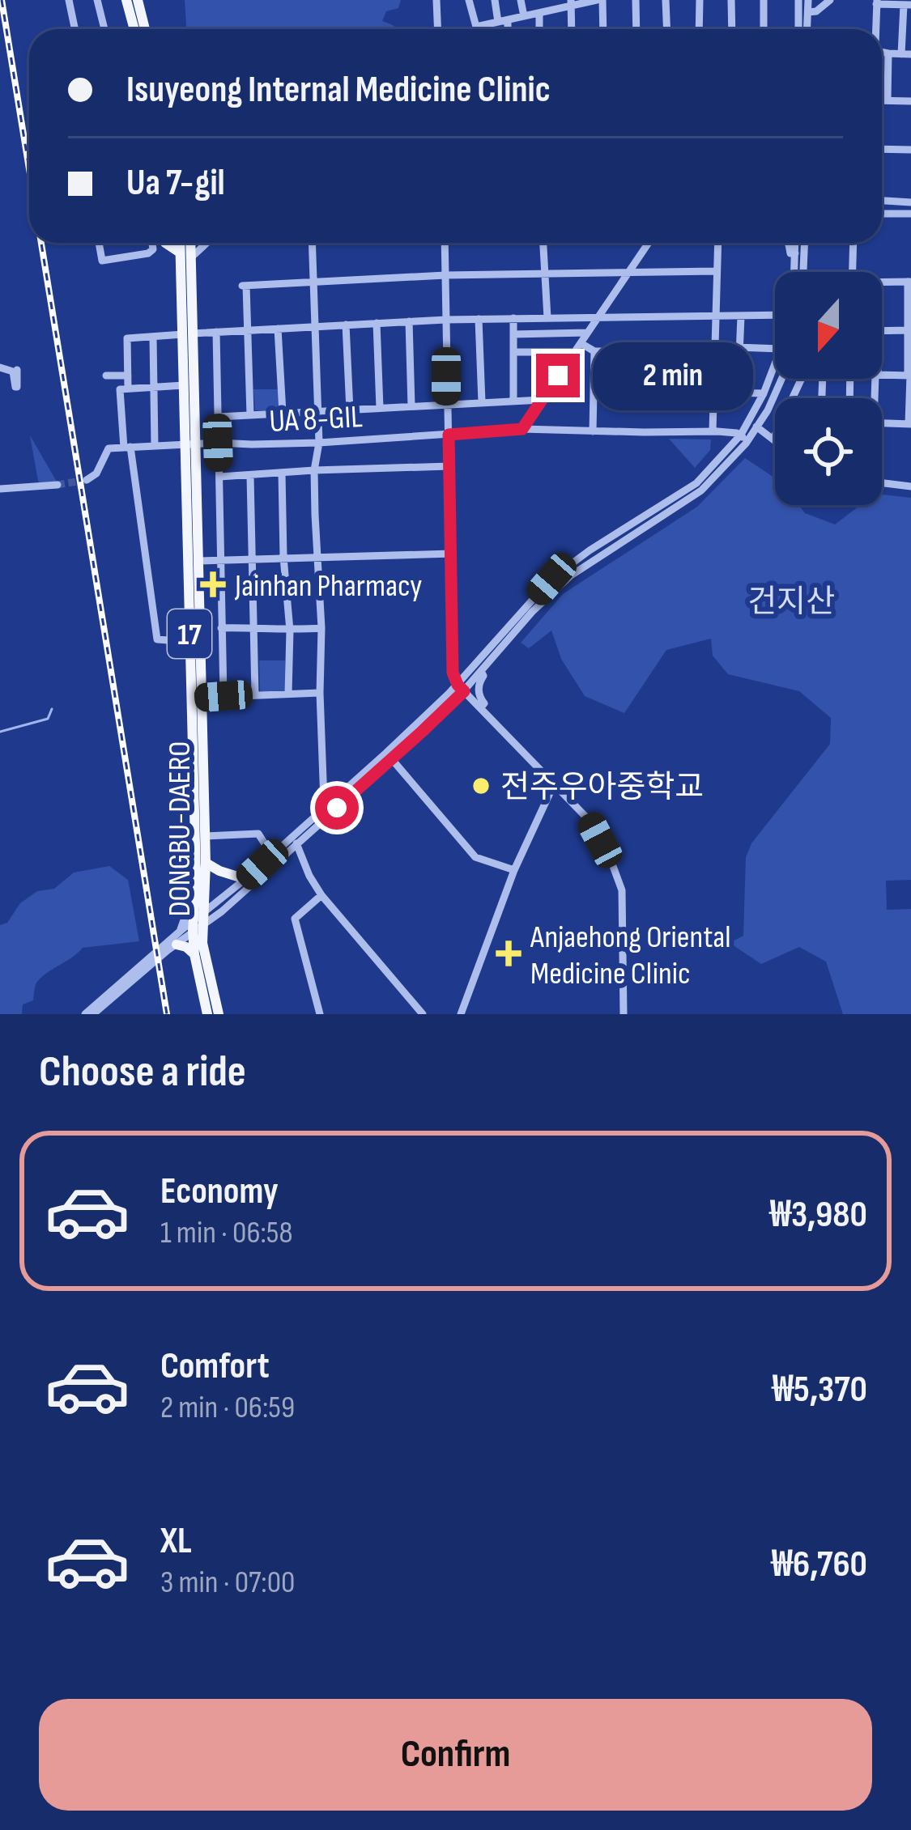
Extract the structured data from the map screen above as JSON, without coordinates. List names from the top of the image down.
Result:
{
  "streets": {
    "main road": ["17", "DONGBU-DAERO"],
    "street": ["UA 8-GIL"]
  },
  "crossings": [
    ["UA 8-GIL", "DONGBU-DAERO"]
  ],
  "parks": ["건지산"],
  "places": {
    "health": ["Jainhan Pharmacy", "Anjaehong Oriental Medicine Clinic"],
    "other": ["전주우아중학교"]
  },
  "north": "bottom",
  "page": {
    "banner": ["Isuyeong Internal Medicine Clinic", "Ua 7-gil"],
    "bubble": "2 min",
    "heading": "Choose a ride",
    "list": [
      {
        "name": "Economy",
        "note": "1 min · 06:58",
        "value": "₩3,980"
      },
      {
        "name": "Comfort",
        "note": "2 min · 06:59",
        "value": "₩5,370"
      },
      {
        "name": "XL",
        "note": "3 min · 07:00",
        "value": "₩6,760"
      }
    ],
    "buttons": "Confirm"
  }
}
